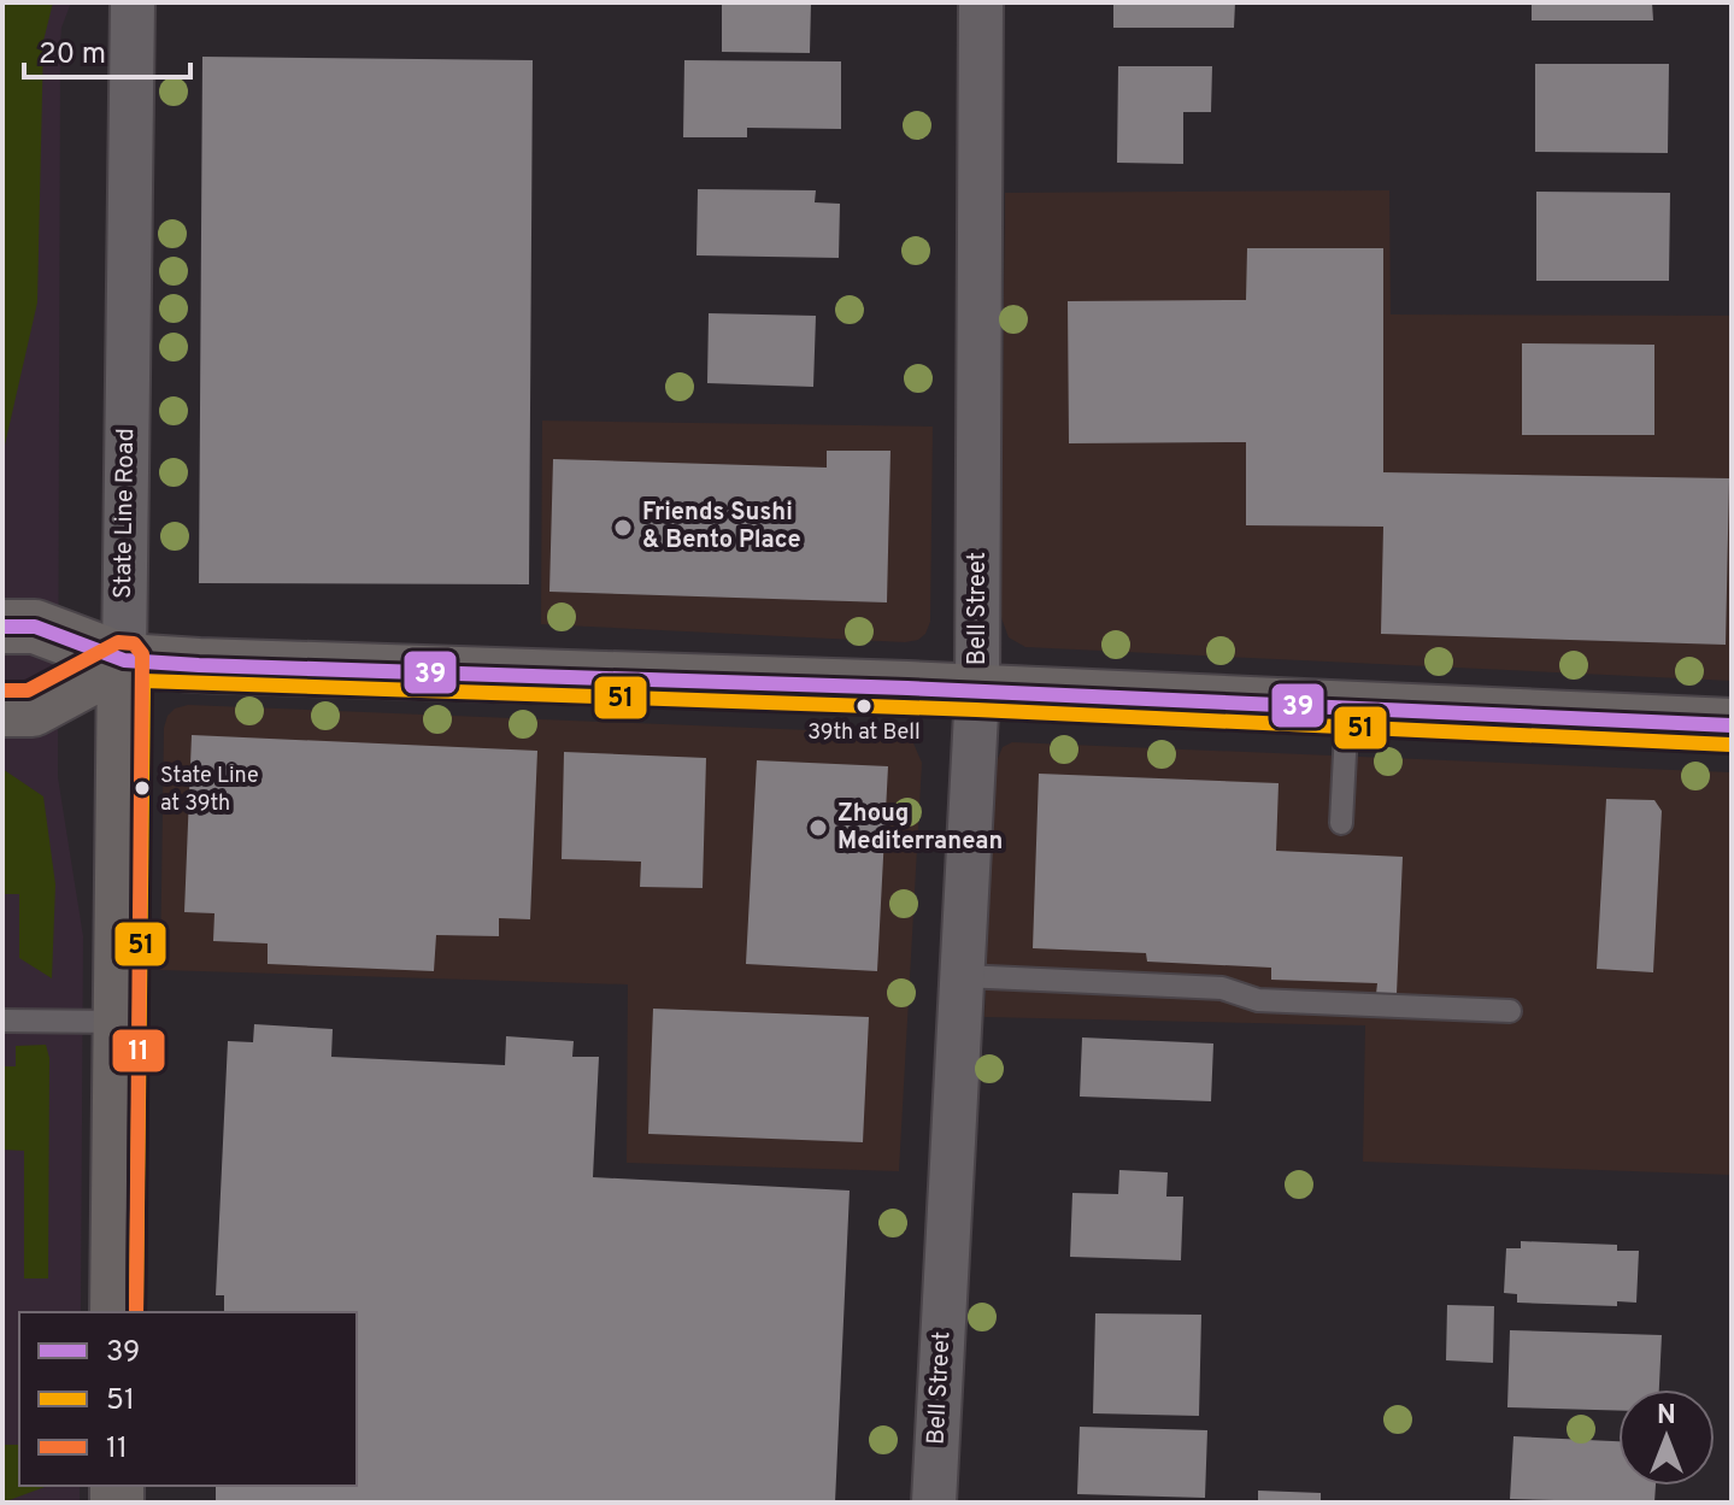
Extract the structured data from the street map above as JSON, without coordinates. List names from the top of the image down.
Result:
{
  "streets": {
    "main road": ["State Line Road"],
    "street": ["Bell Street"]
  },
  "places": [
    "Friends Sushi & Bento Place",
    "39th at Bell",
    "State Line at 39th",
    "Zhoug Mediterranean"
  ],
  "lines": ["transit line 39", "transit line 11", "transit line 51"],
  "legend": ["39", "51", "11"],
  "scale_bar": "20 m",
  "north": "top"
}
